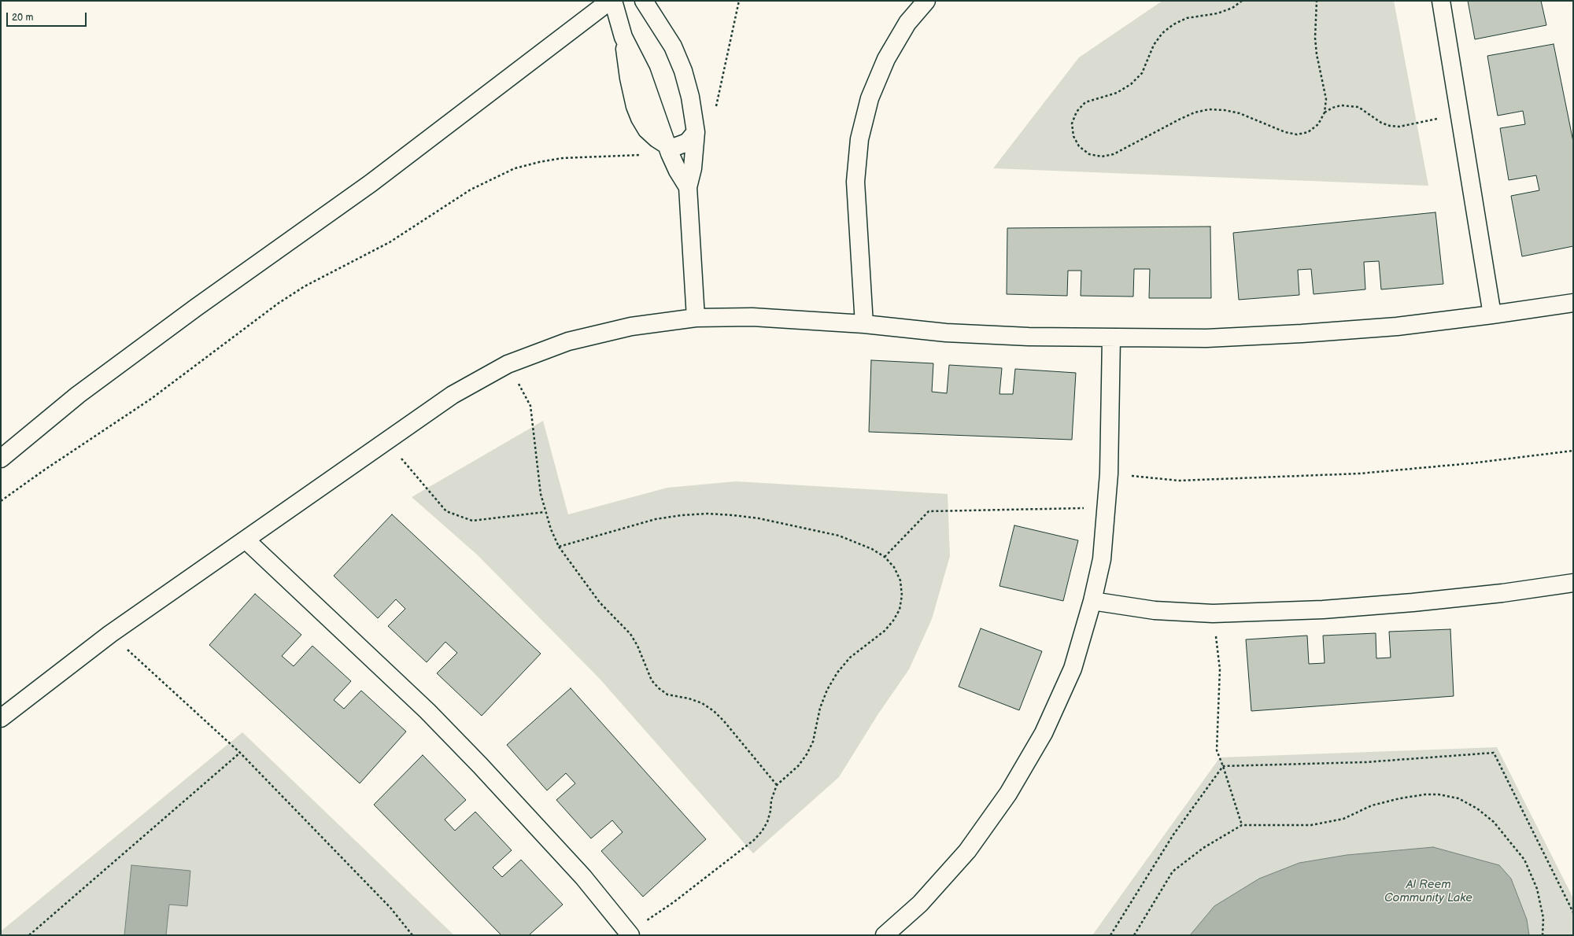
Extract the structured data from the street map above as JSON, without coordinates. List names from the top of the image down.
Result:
{
  "water": ["Al Reem Community Lake"],
  "scale_bar": "20 m"
}
